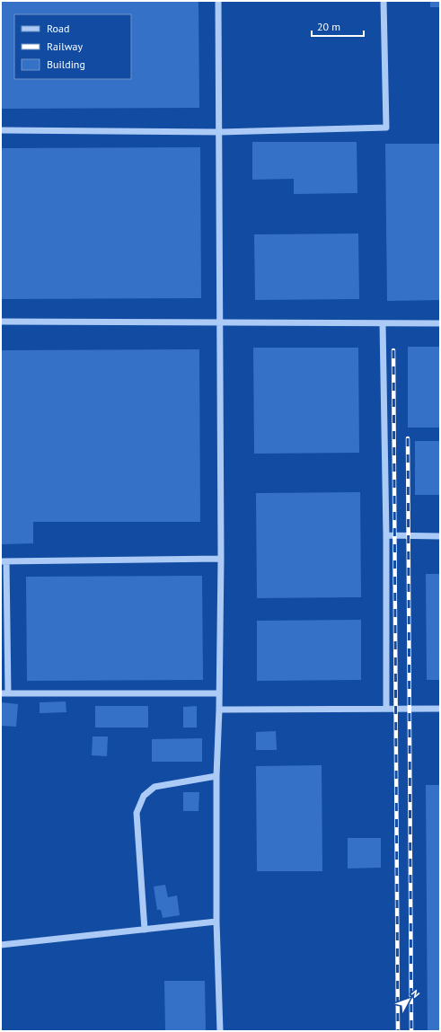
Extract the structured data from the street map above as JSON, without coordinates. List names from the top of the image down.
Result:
{
  "legend": ["Road", "Railway", "Building"],
  "scale_bar": "20 m",
  "north": "top right"
}
